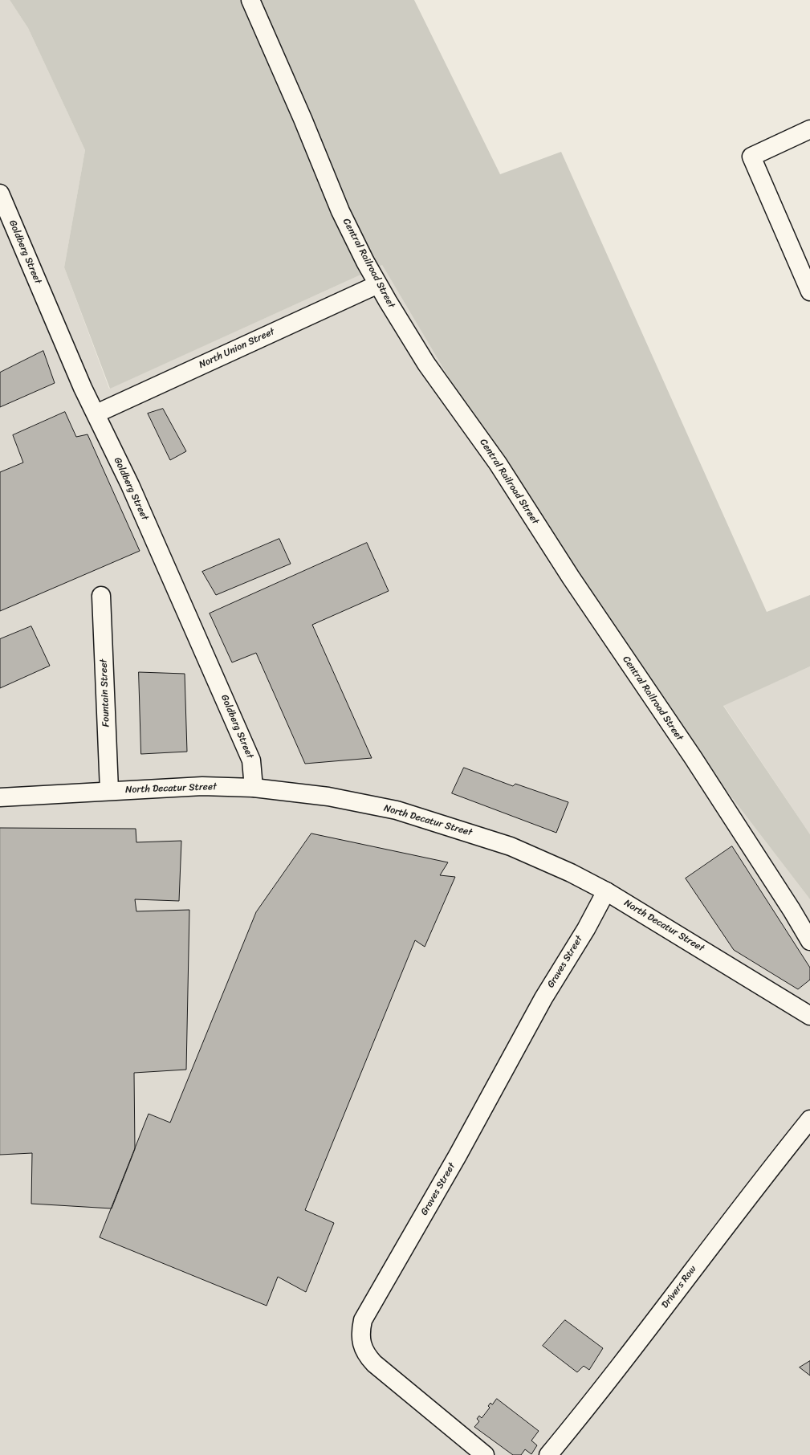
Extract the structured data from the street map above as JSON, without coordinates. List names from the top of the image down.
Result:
{
  "streets": {
    "street": [
      "Goldberg Street",
      "Central Railroad Street",
      "North Union Street",
      "Fountain Street",
      "North Decatur Street",
      "Graves Street",
      "Drivers Row"
    ]
  },
  "crossings": [
    ["Goldberg Street", "North Union Street"],
    ["Goldberg Street", "North Decatur Street"],
    ["Central Railroad Street", "North Union Street"],
    ["Fountain Street", "North Decatur Street"],
    ["North Decatur Street", "Graves Street"]
  ]
}
